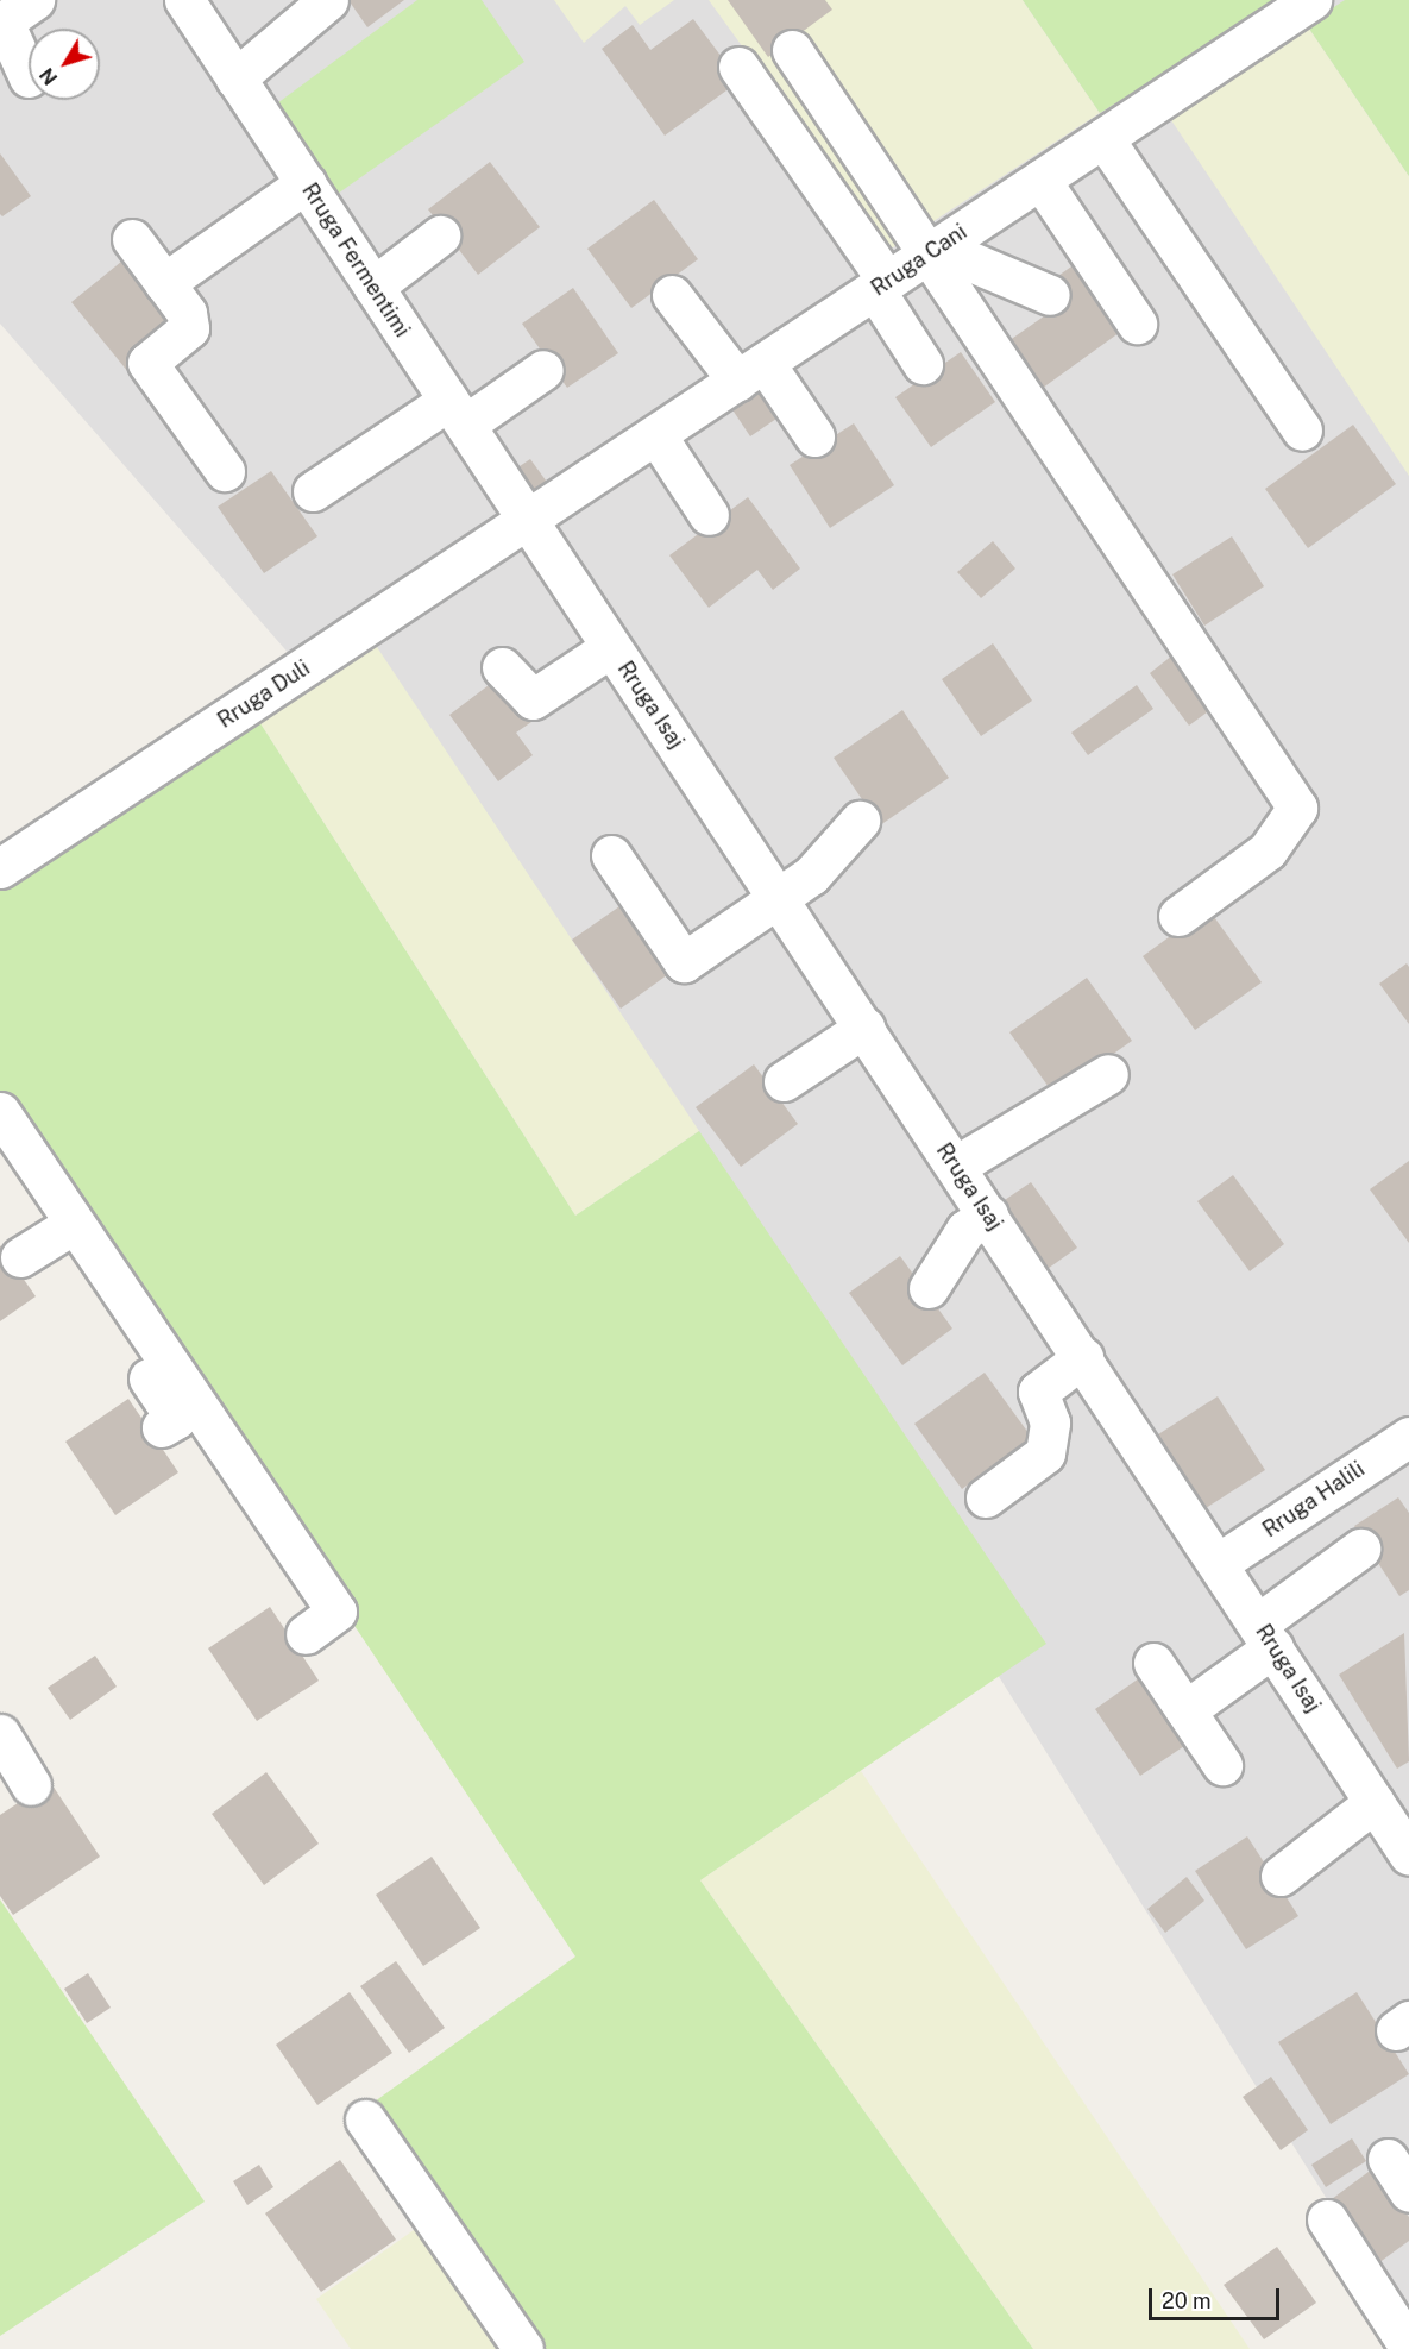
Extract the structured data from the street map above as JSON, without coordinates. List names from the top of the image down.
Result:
{
  "streets": {
    "street": [
      "Rruga Fermentimi",
      "Rruga Cani",
      "Rruga Duli",
      "Rruga Isaj",
      "Rruga Halili"
    ]
  },
  "crossings": [
    ["Rruga Fermentimi", "Rruga Cani"],
    ["Rruga Fermentimi", "Rruga Duli"],
    ["Rruga Fermentimi", "Rruga Isaj"],
    ["Rruga Cani", "Rruga Duli"],
    ["Rruga Cani", "Rruga Isaj"],
    ["Rruga Duli", "Rruga Isaj"],
    ["Rruga Isaj", "Rruga Halili"]
  ],
  "scale_bar": "20 m",
  "north": "bottom left"
}
